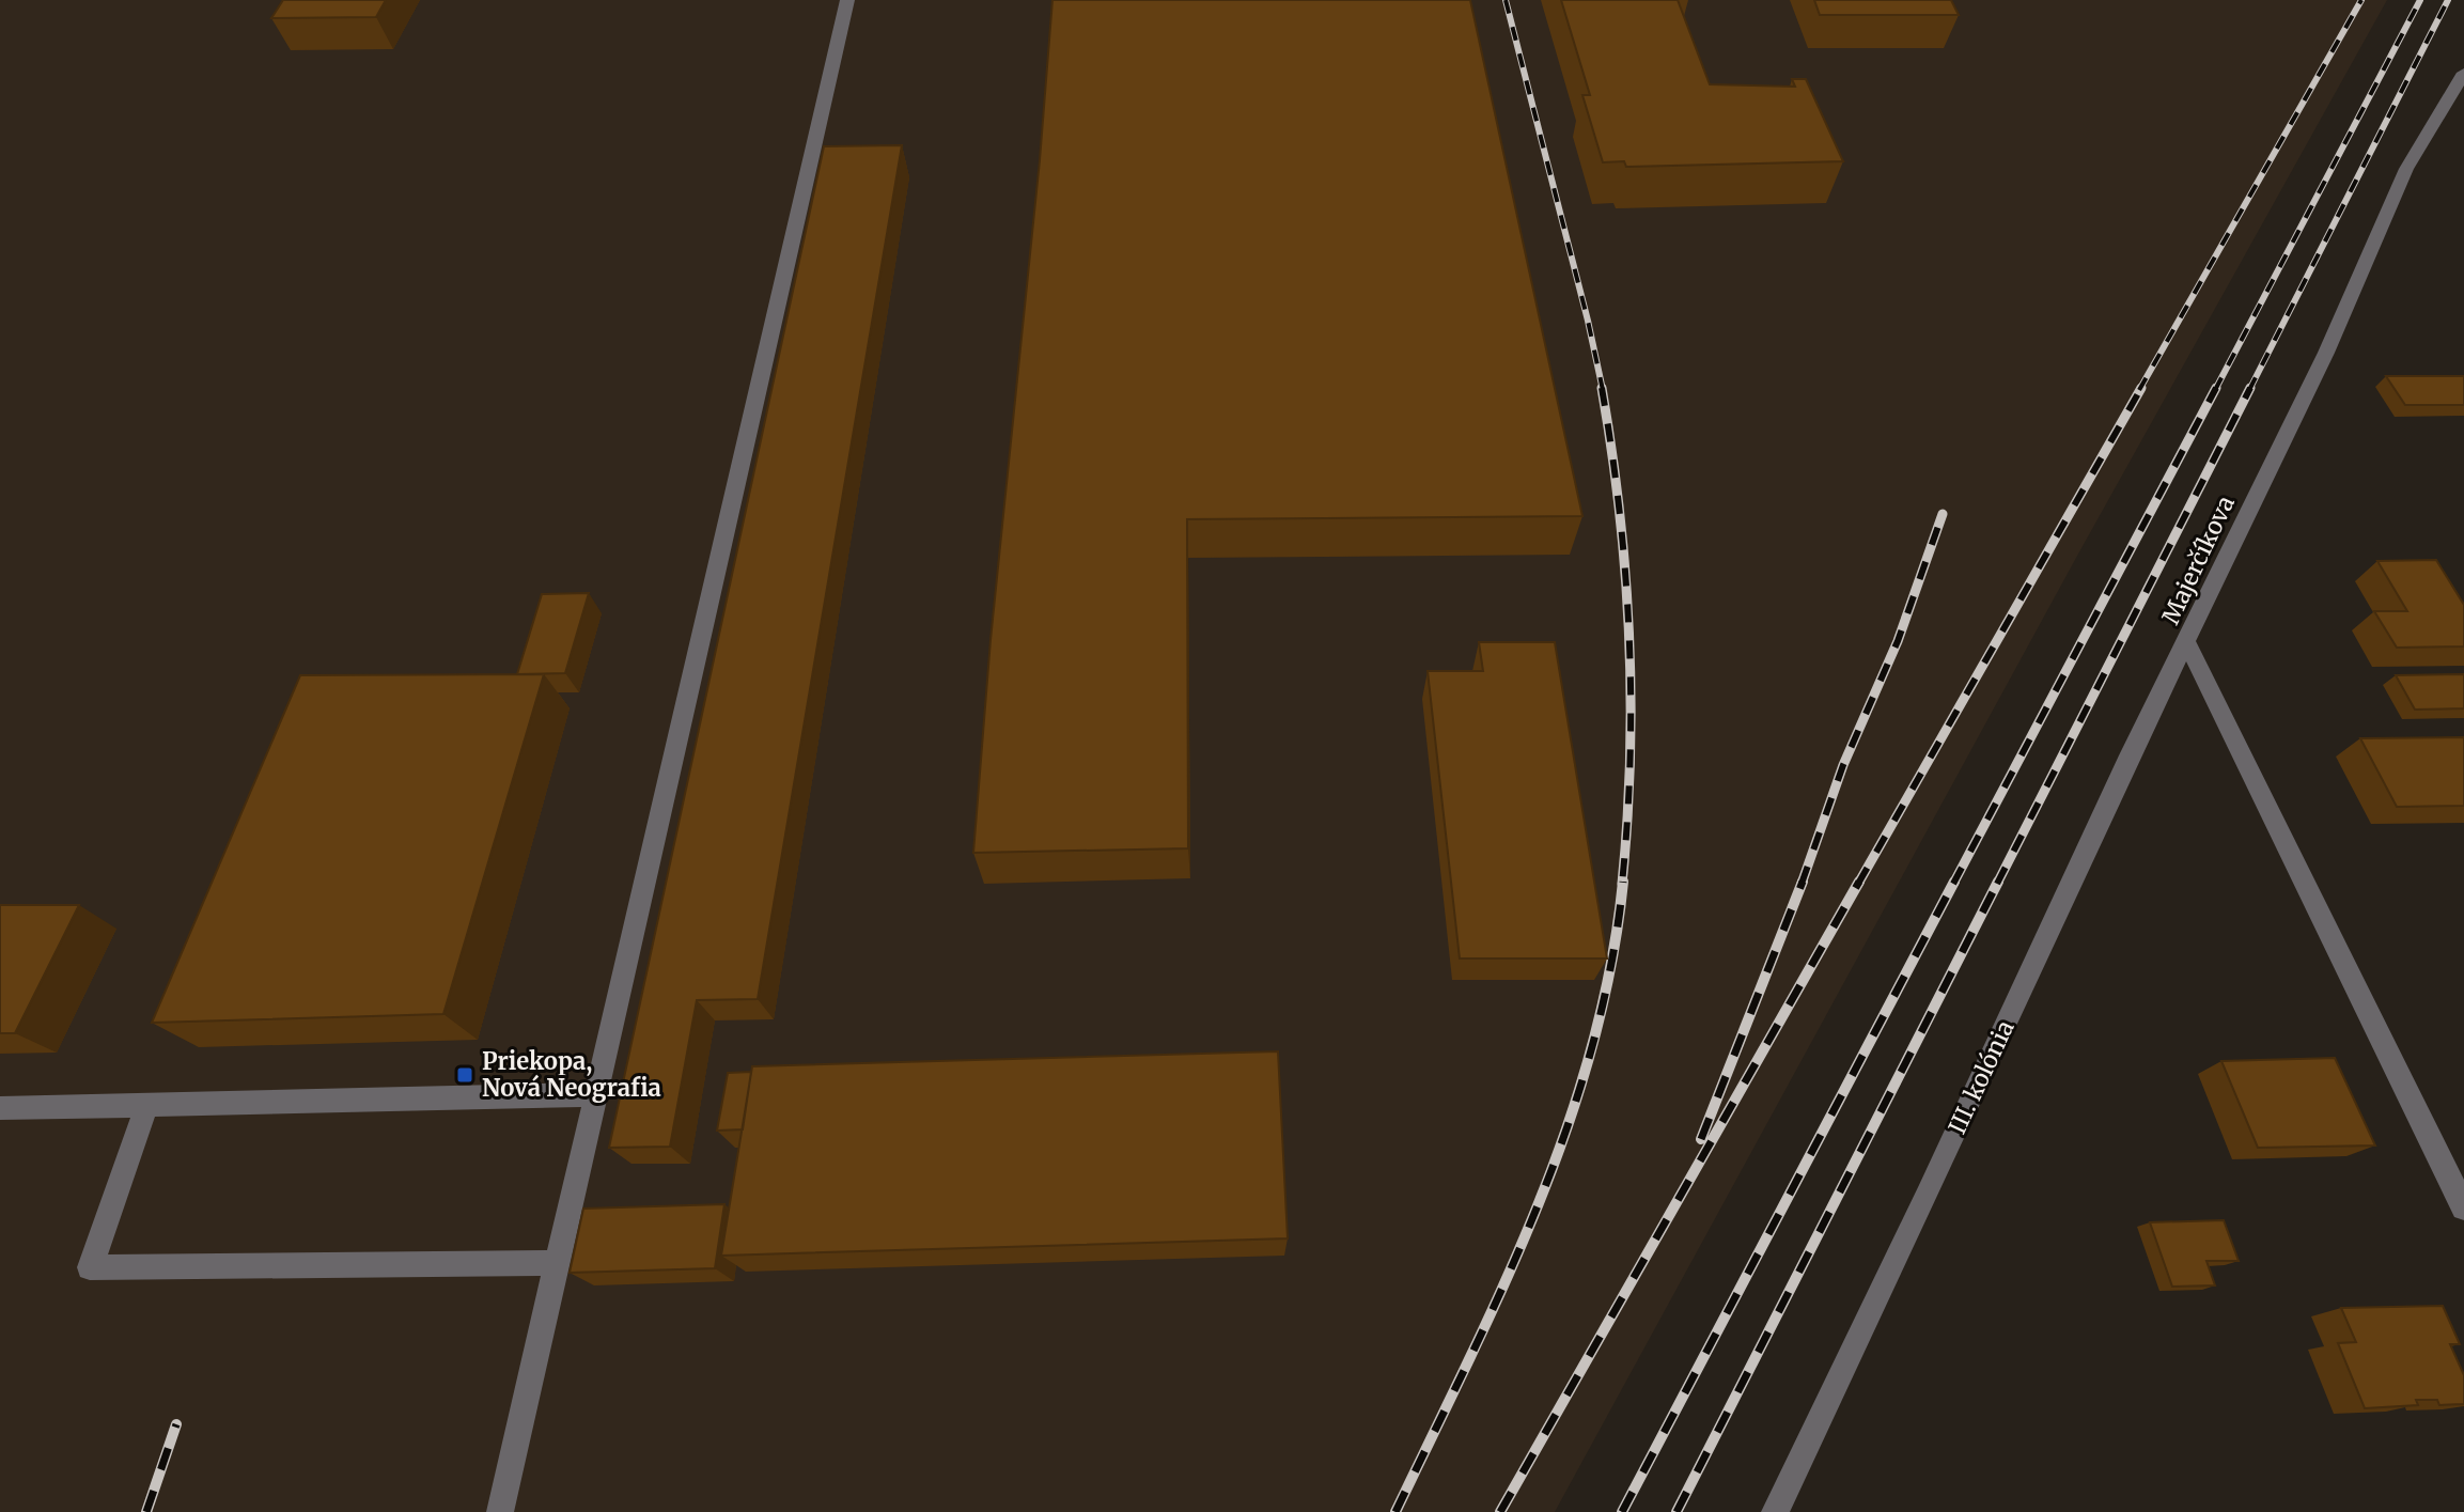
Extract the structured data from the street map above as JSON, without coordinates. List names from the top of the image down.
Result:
{
  "streets": {
    "street": ["Majerčíkova", "III. kolónia"]
  },
  "crossings": [
    ["Majerčíkova", "III. kolónia"]
  ],
  "places": {
    "transit": ["Priekopa, Nová Neografia"]
  }
}
